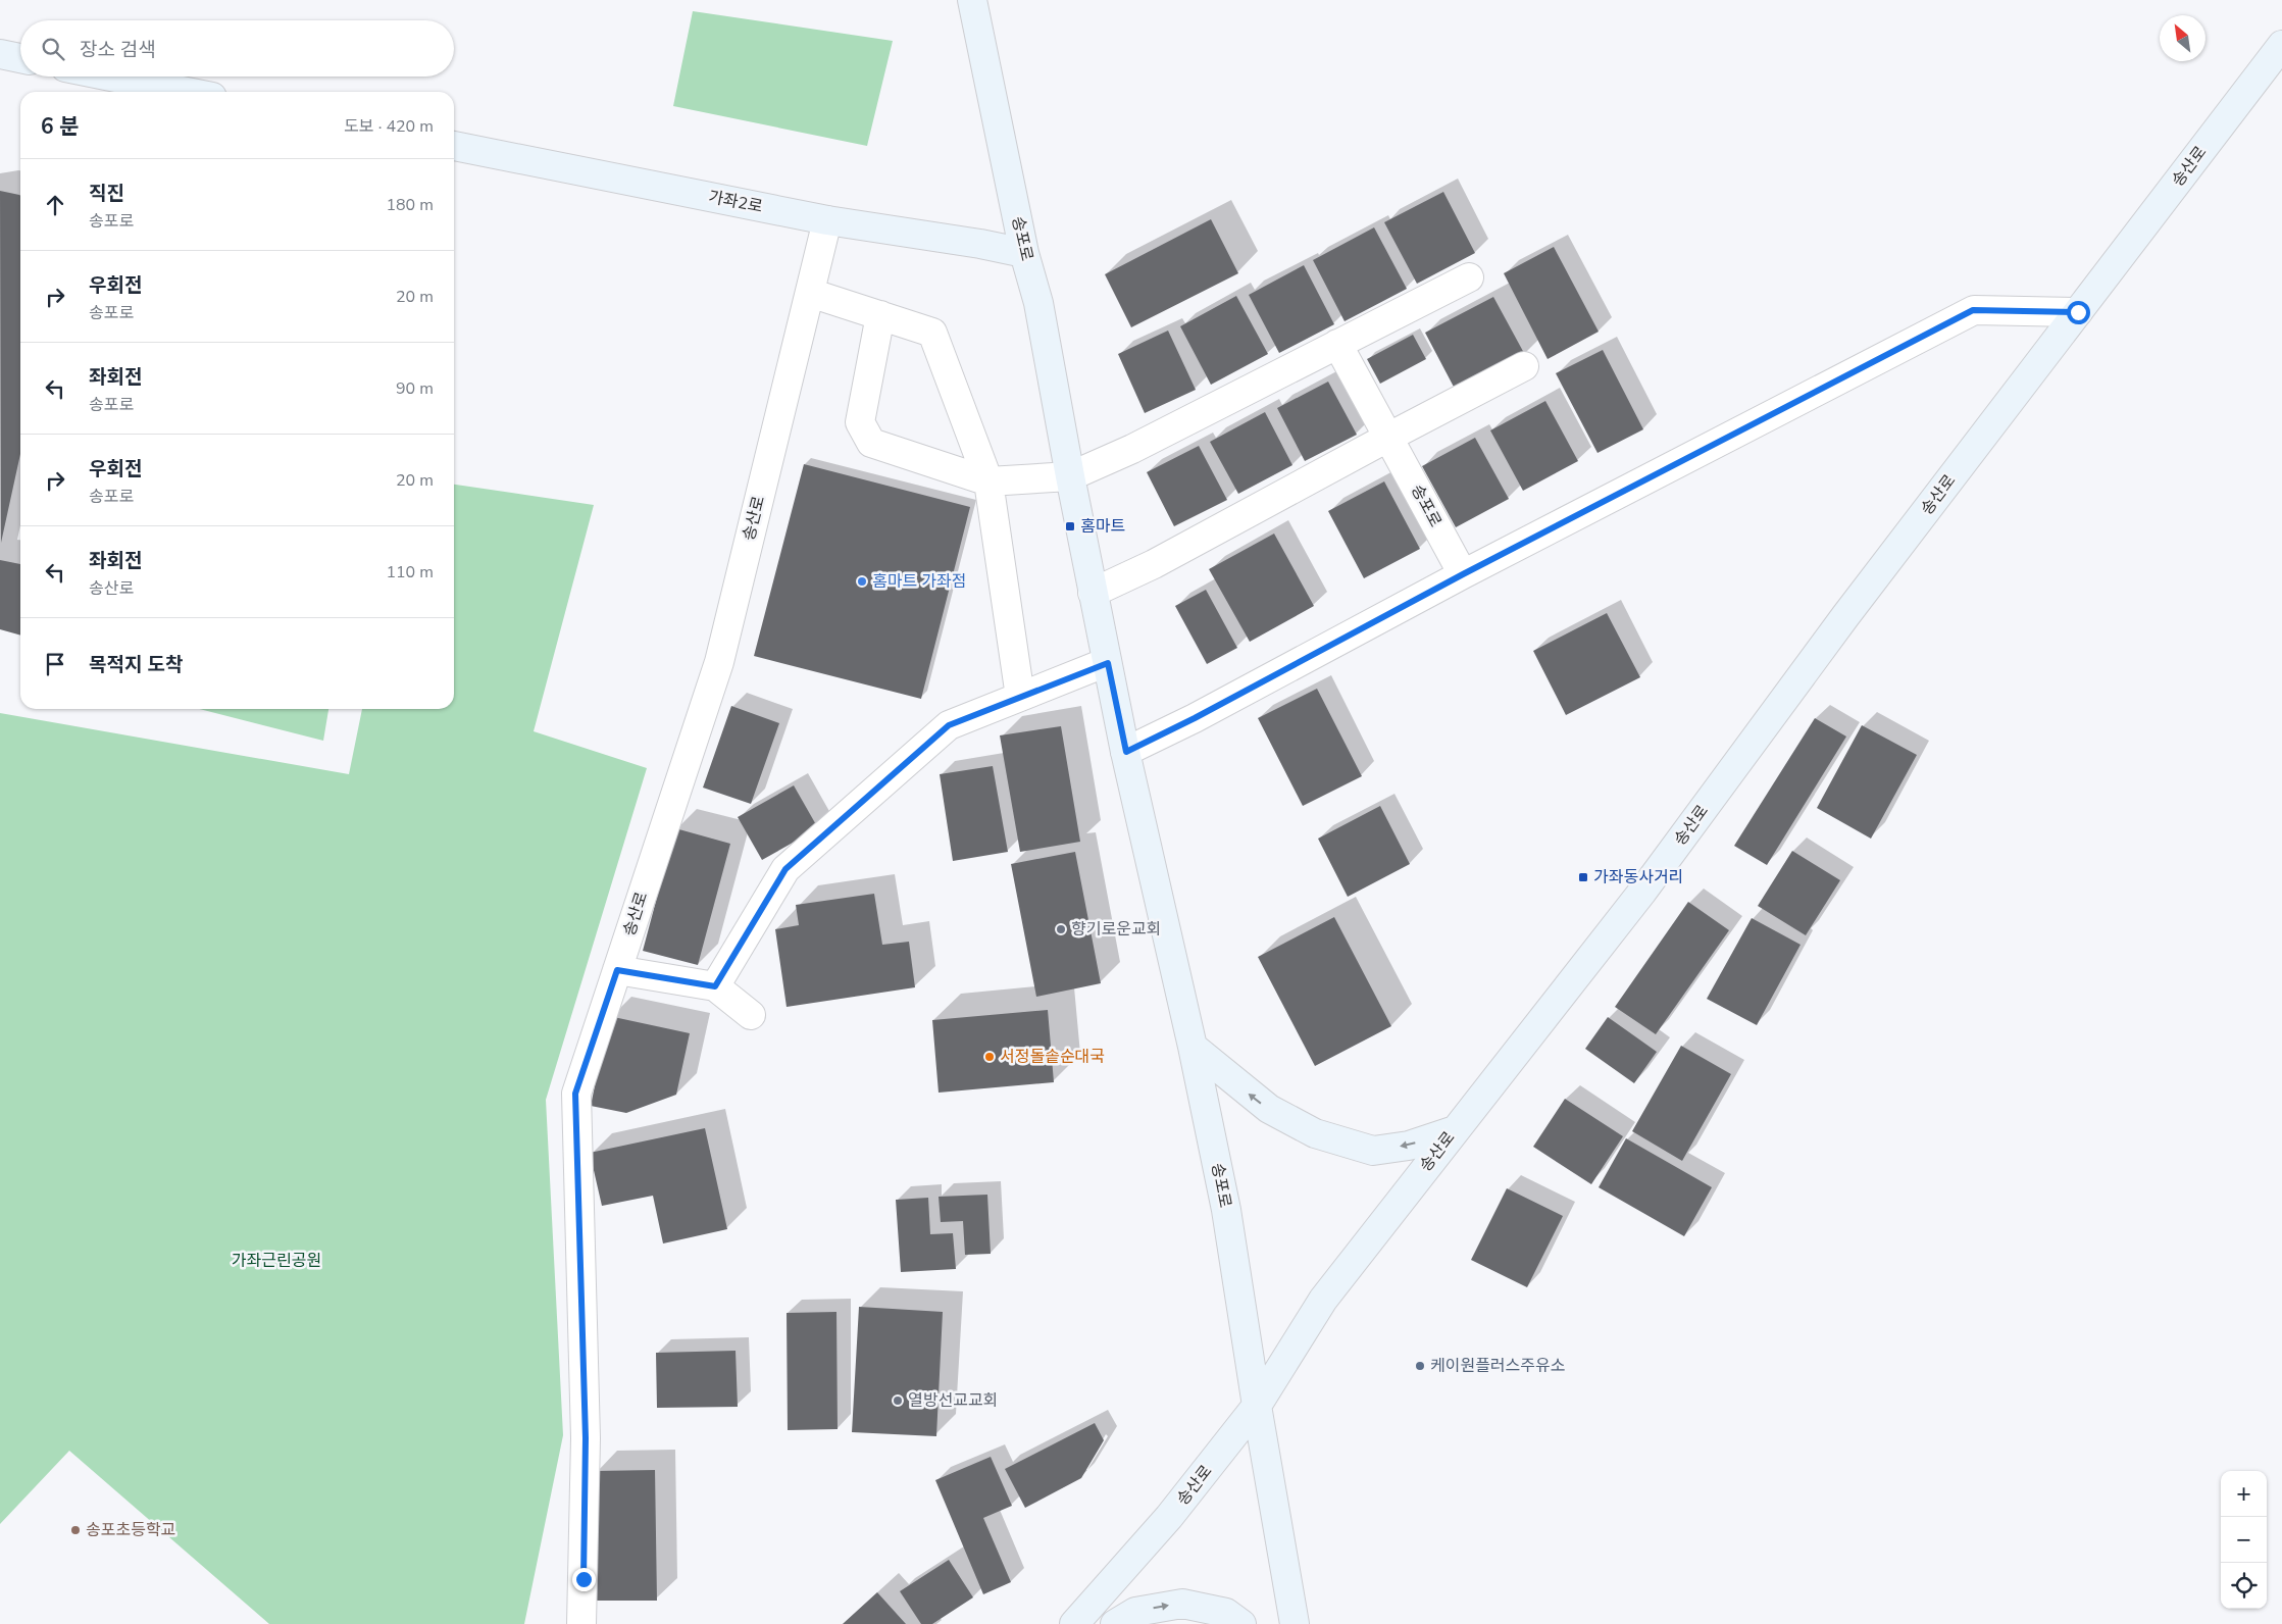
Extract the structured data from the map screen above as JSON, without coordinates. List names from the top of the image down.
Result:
{
  "streets": {
    "street": ["송산로", "가좌2로", "송포로"]
  },
  "crossings": [
    ["송산로", "가좌2로"],
    ["송산로", "송포로"],
    ["가좌2로", "송포로"]
  ],
  "parks": ["가좌근린공원"],
  "places": {
    "transit": ["홈마트", "가좌동사거리"],
    "other": [
      "홈마트 가좌점",
      "향기로운교회",
      "서정돌솥순대국",
      "케이원플러스주유소",
      "열방선교교회",
      "송포초등학교"
    ]
  },
  "north": "top left",
  "page": {
    "search": "장소 검색",
    "heading": ["6 분", "도보 · 420 m"],
    "list": [
      ["직진", "송포로", "180 m"],
      ["우회전", "송포로", "20 m"],
      ["좌회전", "송포로", "90 m"],
      ["우회전", "송포로", "20 m"],
      ["좌회전", "송산로", "110 m"],
      "목적지 도착"
    ],
    "map_buttons": ["+", "−"]
  }
}
